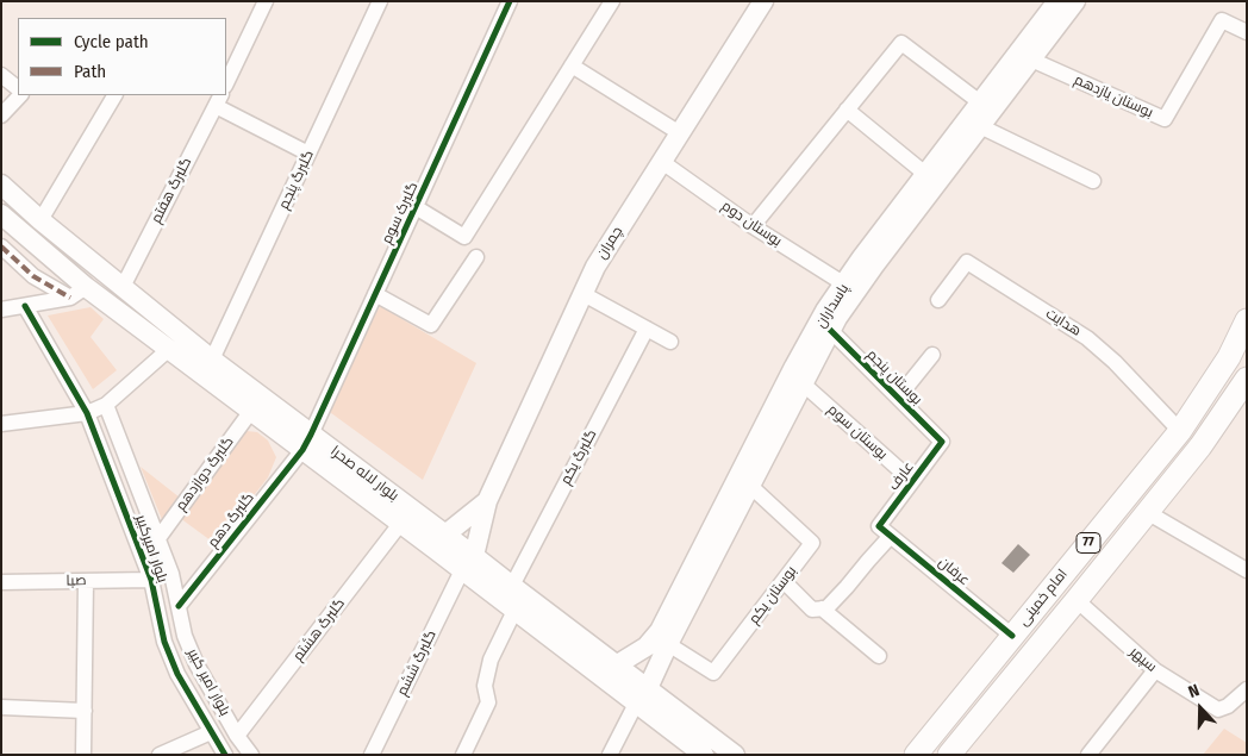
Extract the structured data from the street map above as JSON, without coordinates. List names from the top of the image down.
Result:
{
  "streets": {
    "highway": ["77", "امام خمینی"],
    "main road": ["چمران", "پاسداران", "بلوار لاله صحرا"],
    "street": [
      "بوستان یازدهم",
      "گلبرگ پنجم",
      "گلبرگ هفتم",
      "گلبرک سوم",
      "بوستان دوم",
      "هدایت",
      "بوستان پنجم",
      "بوستان سوم",
      "گلبرگ یکم",
      "گلبرگ دوازدهم",
      "عارف",
      "گلبرگ دهم",
      "بلوار امیرکبیر",
      "عرفان",
      "صبا",
      "بوستان یکم",
      "گلبرگ هشتم",
      "سپهر",
      "گلبرگ ششم",
      "بلوار امیر کبیر"
    ]
  },
  "crossings": [
    ["بوستان یازدهم", "پاسداران"],
    ["گلبرگ پنجم", "بلوار لاله صحرا"],
    ["گلبرگ هفتم", "بلوار لاله صحرا"],
    ["گلبرک سوم", "بلوار لاله صحرا"],
    ["گلبرک سوم", "گلبرگ دهم"],
    ["بوستان دوم", "چمران"],
    ["بوستان دوم", "پاسداران"],
    ["چمران", "بلوار لاله صحرا"],
    ["چمران", "گلبرگ ششم"],
    ["پاسداران", "بوستان پنجم"],
    ["پاسداران", "بوستان سوم"],
    ["پاسداران", "بلوار لاله صحرا"],
    ["پاسداران", "بوستان یکم"],
    ["هدایت", "امام خمینی"],
    ["بوستان پنجم", "عارف"],
    ["بوستان سوم", "عارف"],
    ["گلبرگ یکم", "بلوار لاله صحرا"],
    ["گلبرگ دوازدهم", "بلوار لاله صحرا"],
    ["گلبرگ دوازدهم", "بلوار امیر کبیر"],
    ["بلوار لاله صحرا", "گلبرگ دهم"],
    ["بلوار لاله صحرا", "گلبرگ هشتم"],
    ["بلوار لاله صحرا", "گلبرگ ششم"],
    ["عارف", "عرفان"],
    ["گلبرگ دهم", "بلوار امیر کبیر"],
    ["بلوار امیرکبیر", "صبا"],
    ["عرفان", "امام خمینی"],
    ["امام خمینی", "سپهر"],
    ["گلبرگ هشتم", "بلوار امیر کبیر"]
  ],
  "legend": ["Cycle path", "Path"],
  "north": "top"
}
